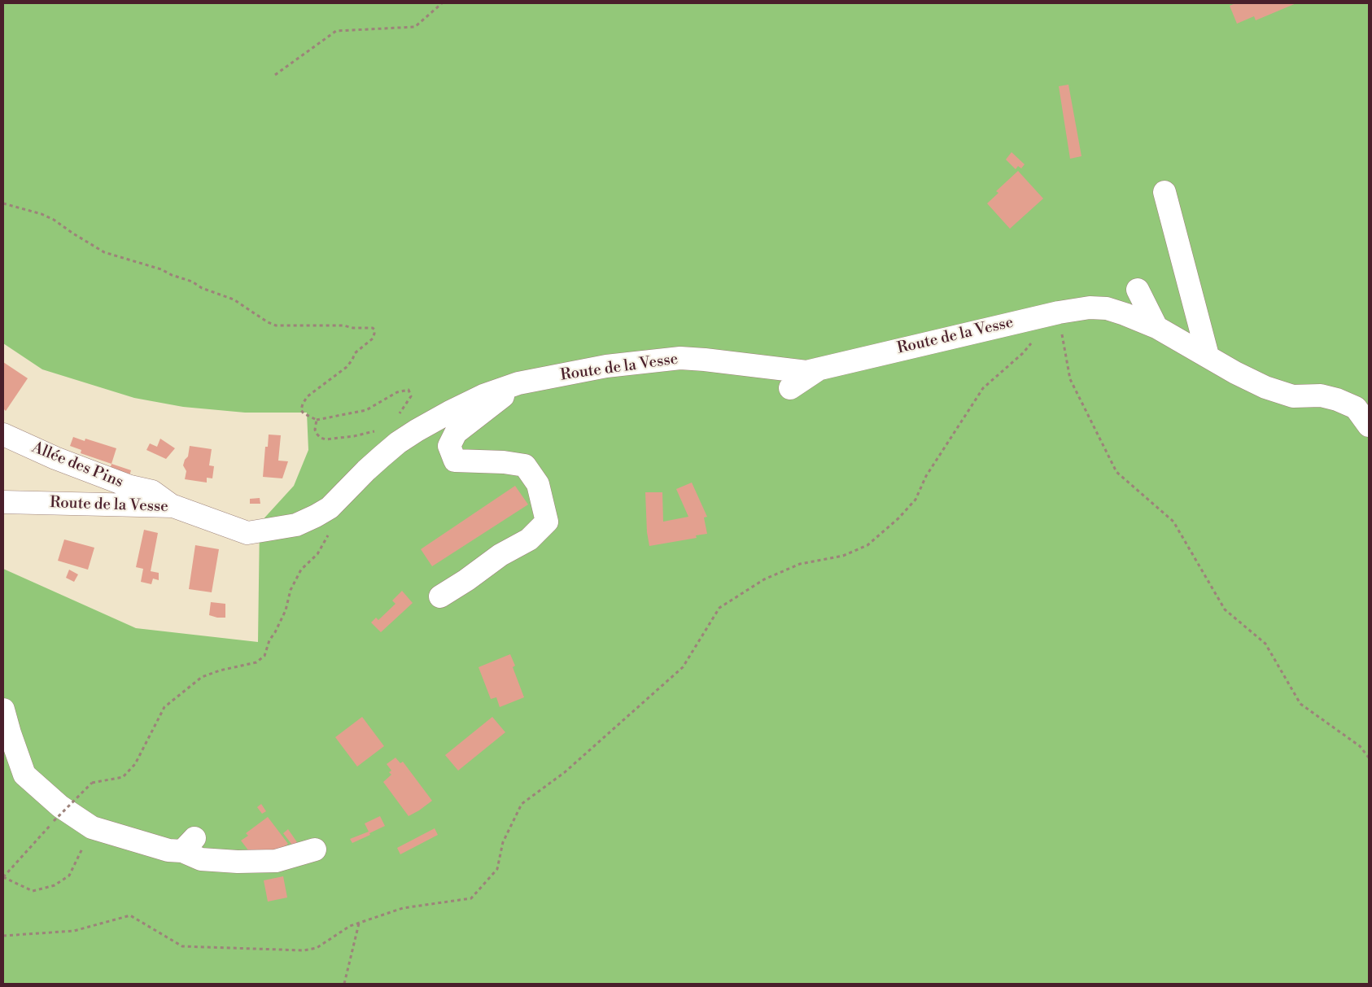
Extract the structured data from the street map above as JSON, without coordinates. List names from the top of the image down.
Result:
{
  "streets": {
    "street": ["Route de la Vesse", "Allée des Pins"]
  },
  "crossings": [
    ["Route de la Vesse", "Allée des Pins"]
  ]
}
